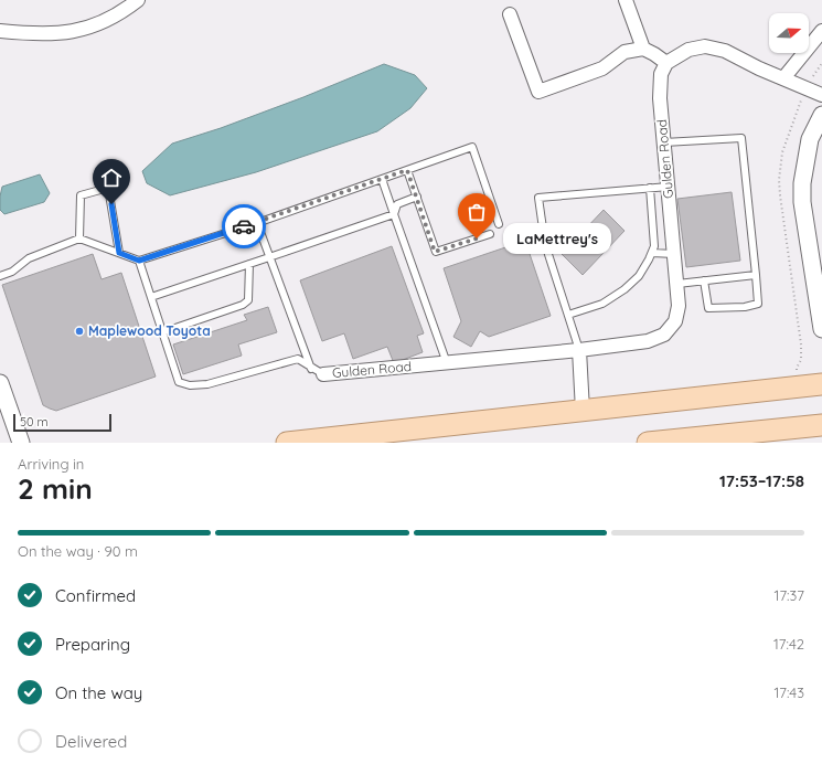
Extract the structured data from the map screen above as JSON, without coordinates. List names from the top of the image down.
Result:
{
  "streets": {
    "street": ["Gulden Road"]
  },
  "places": ["LaMettrey's", "Maplewood Toyota"],
  "scale_bar": "50 m",
  "north": "right",
  "page": {
    "bubble": "LaMettrey's",
    "scale": "50 m",
    "heading": ["2 min", "Arriving in", "17:53–17:58"],
    "bar": "On the way · 90 m",
    "list": [
      ["Confirmed", "17:37"],
      ["Preparing", "17:42"],
      ["On the way", "17:43"],
      "Delivered"
    ]
  }
}
